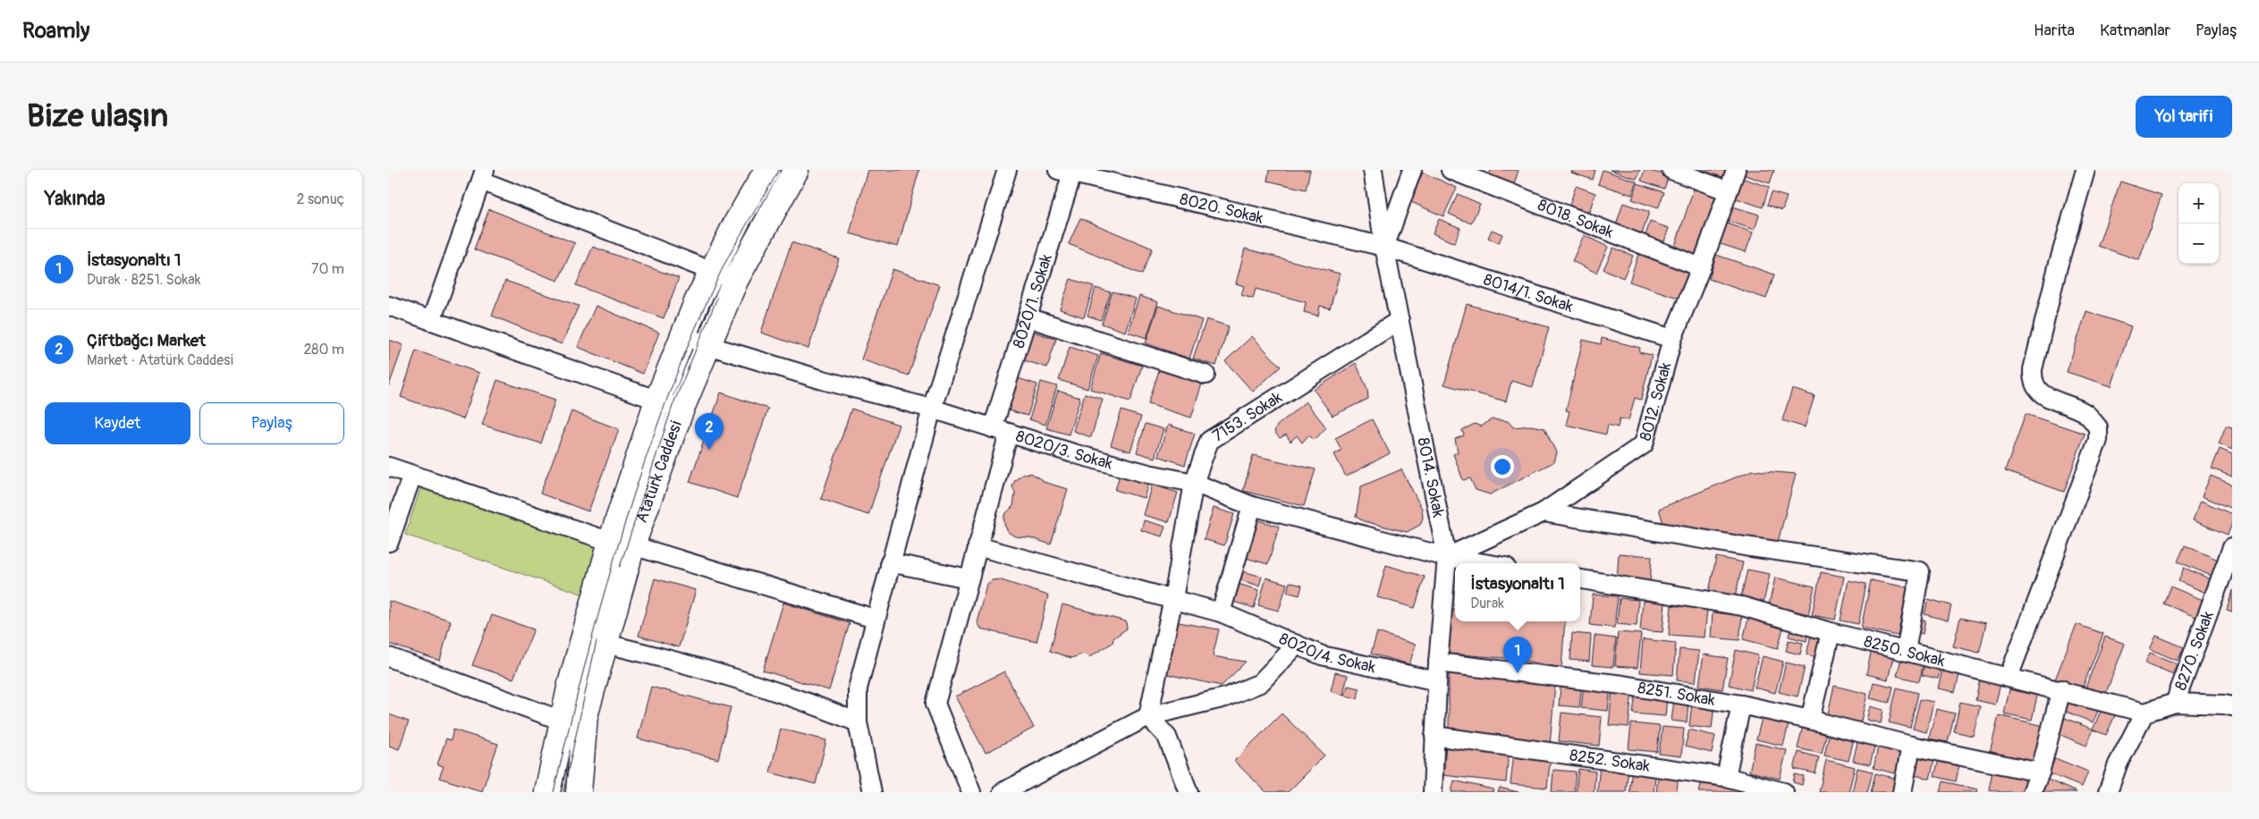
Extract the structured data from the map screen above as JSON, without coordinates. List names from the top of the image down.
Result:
{
  "streets": {
    "street": [
      "8020. Sokak",
      "8018. Sokak",
      "8014/1. Sokak",
      "8020/1. Sokak",
      "8012. Sokak",
      "7153. Sokak",
      "8020/3. Sokak",
      "Atatürk Caddesi",
      "8014. Sokak",
      "8270. Sokak",
      "8250. Sokak",
      "8020/4. Sokak",
      "8251. Sokak",
      "8252. Sokak"
    ]
  },
  "crossings": [
    ["8020. Sokak", "8014/1. Sokak"],
    ["8020. Sokak", "8020/1. Sokak"],
    ["8020. Sokak", "8014. Sokak"],
    ["8018. Sokak", "8012. Sokak"],
    ["8014/1. Sokak", "8012. Sokak"],
    ["8014/1. Sokak", "8014. Sokak"],
    ["8020/1. Sokak", "8020/3. Sokak"],
    ["8020/1. Sokak", "8020/4. Sokak"],
    ["8012. Sokak", "8020/3. Sokak"],
    ["8012. Sokak", "8014. Sokak"],
    ["7153. Sokak", "8020/3. Sokak"],
    ["7153. Sokak", "8014. Sokak"],
    ["7153. Sokak", "8020/4. Sokak"],
    ["8020/3. Sokak", "Atatürk Caddesi"],
    ["8020/3. Sokak", "8014. Sokak"],
    ["8014. Sokak", "8020/4. Sokak"],
    ["8014. Sokak", "8251. Sokak"],
    ["8014. Sokak", "8252. Sokak"]
  ],
  "page": {
    "header": "Roamly",
    "nav": ["Harita", "Katmanlar", "Paylaş"],
    "buttons": [
      "Yol tarifi",
      ["Kaydet", "Paylaş"]
    ],
    "title": "Bize ulaşın",
    "heading": ["Yakında", "2 sonuç"],
    "map_buttons": ["+", "−"],
    "list": [
      {
        "mark": "1",
        "name": "İstasyonaltı 1",
        "note": "Durak · 8251. Sokak",
        "value": "70 m"
      },
      {
        "mark": "2",
        "name": "Çiftbağcı Market",
        "note": "Market · Atatürk Caddesi",
        "value": "280 m"
      }
    ],
    "pins": ["2", "1"],
    "popup": ["İstasyonaltı 1", "Durak"]
  }
}
